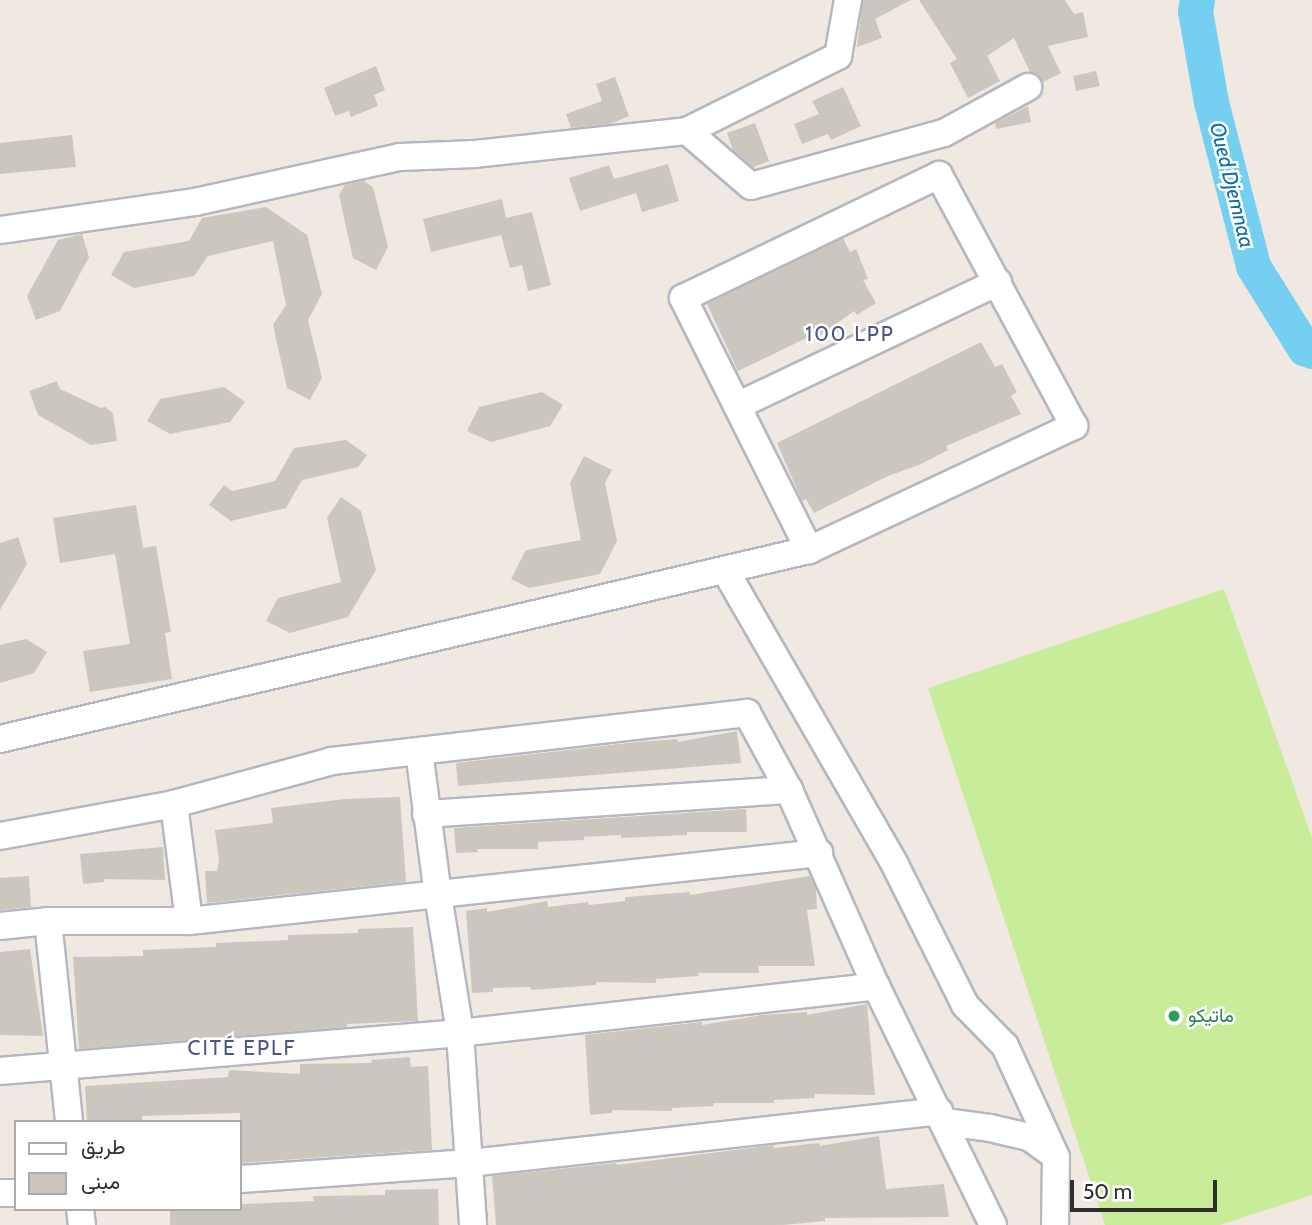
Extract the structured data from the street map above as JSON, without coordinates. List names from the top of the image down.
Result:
{
  "districts": ["100 LPP", "CITÉ EPLF"],
  "water": ["Oued Djemnaa"],
  "places": ["ماتيكو"],
  "legend": ["طريق", "مبنى"],
  "scale_bar": "50 m"
}
